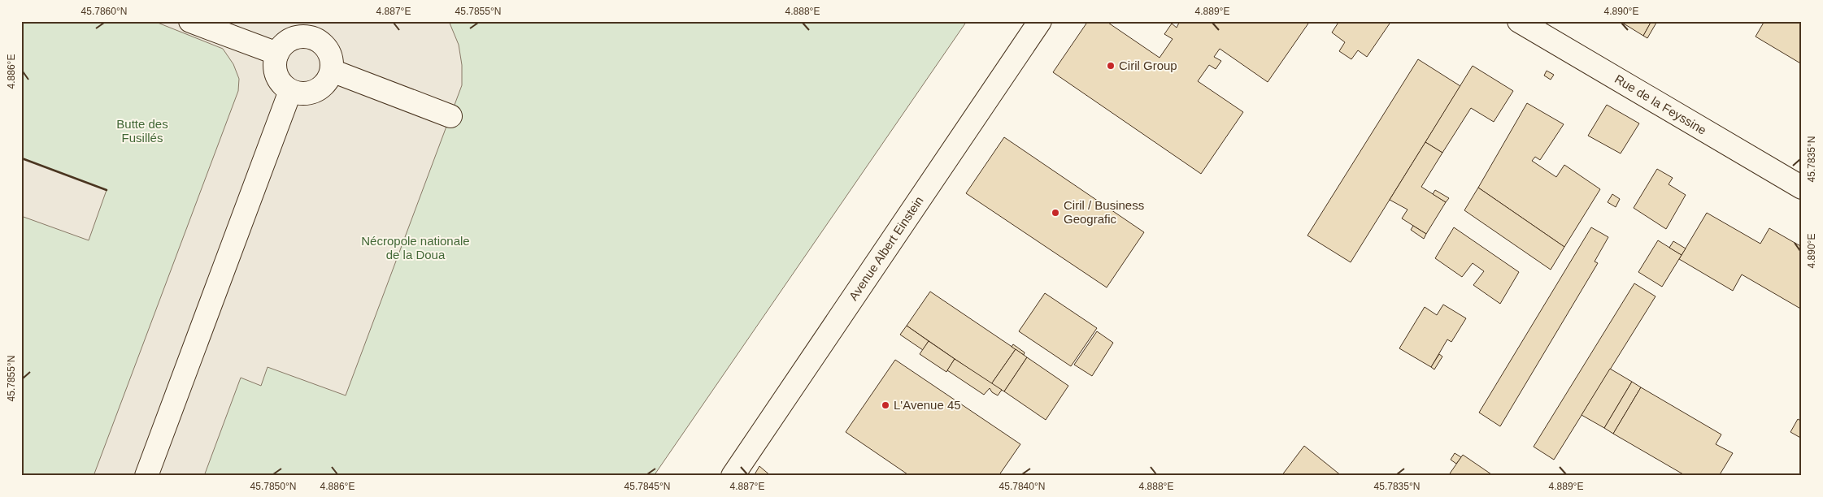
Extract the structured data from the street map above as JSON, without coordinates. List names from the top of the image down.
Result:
{
  "streets": {
    "street": ["Rue de la Feyssine", "Avenue Albert Einstein"]
  },
  "parks": ["Butte des Fusillés", "Nécropole nationale de la Doua"],
  "places": ["Ciril Group", "Ciril / Business Geografic", "L'Avenue 45"],
  "coordinates": [
    "45.7860°N",
    "4.887°E",
    "45.7855°N",
    "4.888°E",
    "4.889°E",
    "4.890°E",
    "4.886°E",
    "45.7835°N",
    "45.7850°N",
    "45.7845°N",
    "45.7840°N"
  ]
}
